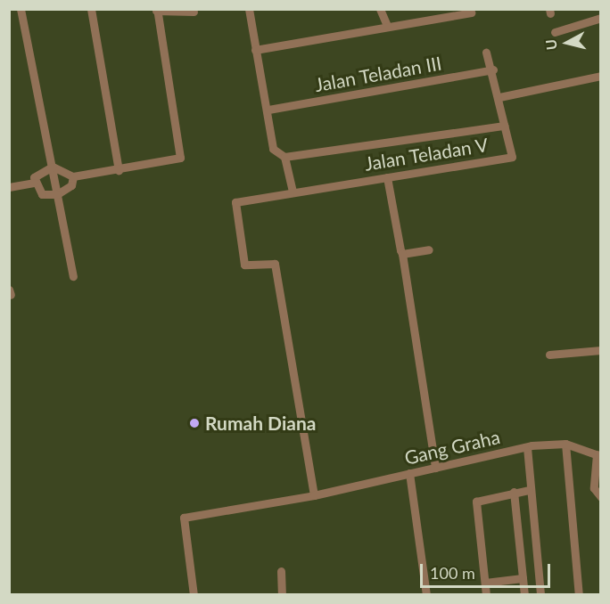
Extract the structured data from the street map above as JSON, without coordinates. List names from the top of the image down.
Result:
{
  "streets": {
    "street": ["Jalan Teladan III", "Jalan Teladan V", "Gang Graha"]
  },
  "crossings": [
    ["Jalan Teladan III", "Jalan Teladan V"],
    ["Jalan Teladan V", "Gang Graha"]
  ],
  "places": ["Rumah Diana"],
  "scale_bar": "100 m",
  "north": "left"
}
